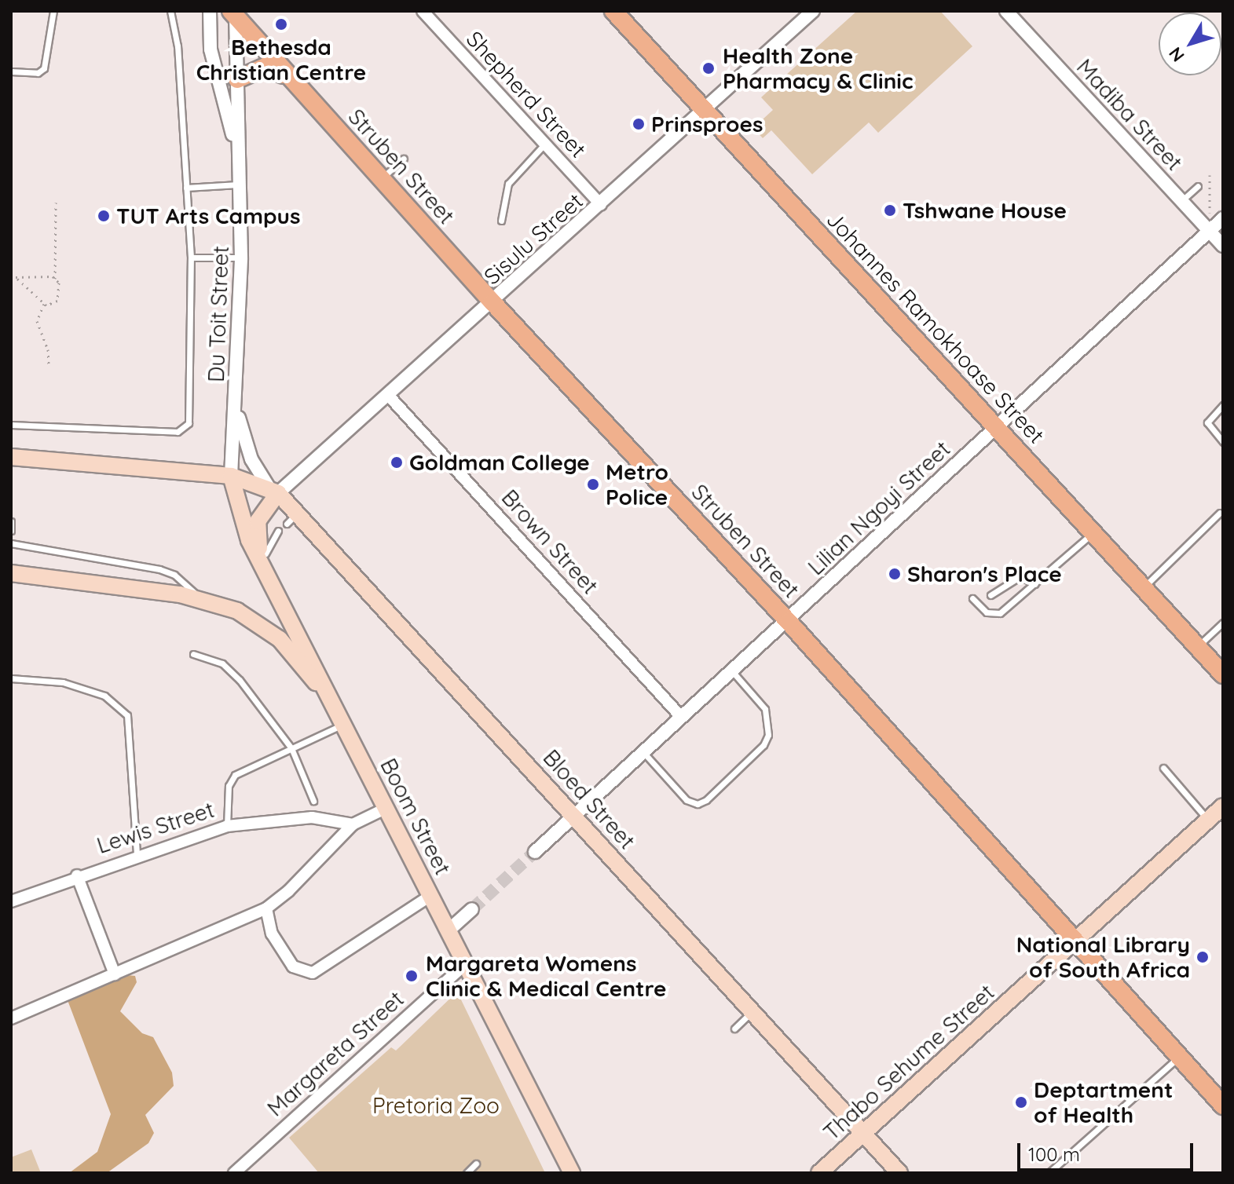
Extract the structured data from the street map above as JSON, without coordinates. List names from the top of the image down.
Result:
{
  "streets": {
    "main road": [
      "Struben Street",
      "Johannes Ramokhoase Street",
      "Bloed Street",
      "Boom Street",
      "Thabo Sehume Street"
    ],
    "street": [
      "Shepherd Street",
      "Madiba Street",
      "Sisulu Street",
      "Du Toit Street",
      "Lilian Ngoyi Street",
      "Brown Street",
      "Lewis Street",
      "Margareta Street"
    ]
  },
  "crossings": [
    ["Shepherd Street", "Sisulu Street"],
    ["Madiba Street", "Lilian Ngoyi Street"],
    ["Struben Street", "Sisulu Street"],
    ["Struben Street", "Du Toit Street"],
    ["Struben Street", "Lilian Ngoyi Street"],
    ["Struben Street", "Thabo Sehume Street"],
    ["Sisulu Street", "Du Toit Street"],
    ["Sisulu Street", "Johannes Ramokhoase Street"],
    ["Sisulu Street", "Brown Street"],
    ["Sisulu Street", "Bloed Street"],
    ["Du Toit Street", "Bloed Street"],
    ["Du Toit Street", "Boom Street"],
    ["Johannes Ramokhoase Street", "Lilian Ngoyi Street"],
    ["Lilian Ngoyi Street", "Brown Street"],
    ["Lilian Ngoyi Street", "Bloed Street"],
    ["Bloed Street", "Boom Street"],
    ["Bloed Street", "Thabo Sehume Street"],
    ["Boom Street", "Margareta Street"]
  ],
  "parks": ["Pretoria Zoo"],
  "places": [
    "Bethesda Christian Centre",
    "Health Zone Pharmacy & Clinic",
    "Prinsproes",
    "Tshwane House",
    "TUT Arts Campus",
    "Goldman College",
    "Metro Police",
    "Sharon's Place",
    "National Library of South Africa",
    "Margareta Womens Clinic & Medical Centre",
    "Deptartment of Health"
  ],
  "scale_bar": "100 m",
  "north": "bottom left"
}
